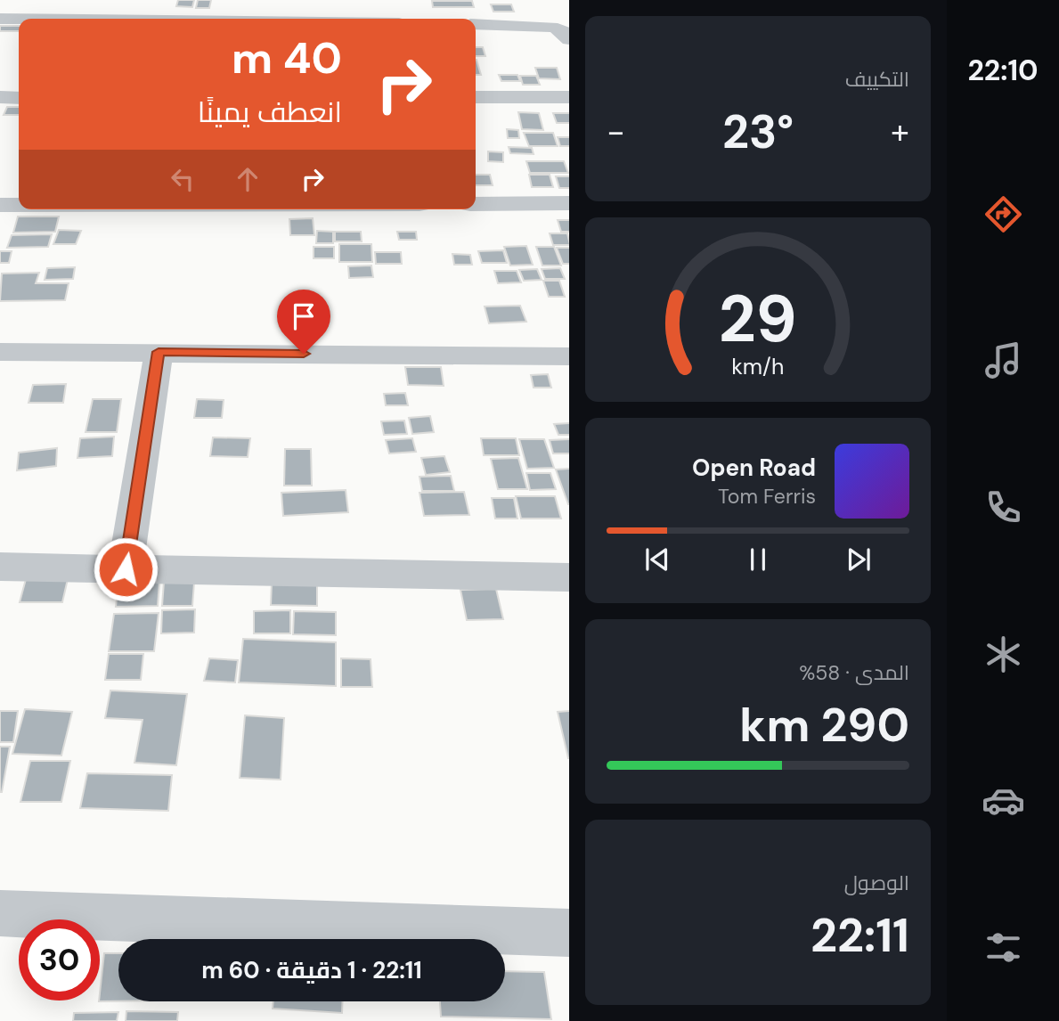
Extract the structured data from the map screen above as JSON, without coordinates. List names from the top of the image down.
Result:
{
  "page": {
    "tabs": "22:10",
    "tile": [
      "التكييف",
      ["المدى · 58%", "290 km"],
      ["الوصول", "22:11"]
    ],
    "turn": ["40 m", "انعطف يمينًا"],
    "heat": ["−", "23°", "+"],
    "song": ["Open Road", "Tom Ferris"],
    "limit": "30",
    "trip": "22:11 · 1 دقيقة · 60 m",
    "gauge": ["29", "km/h"]
  }
}
